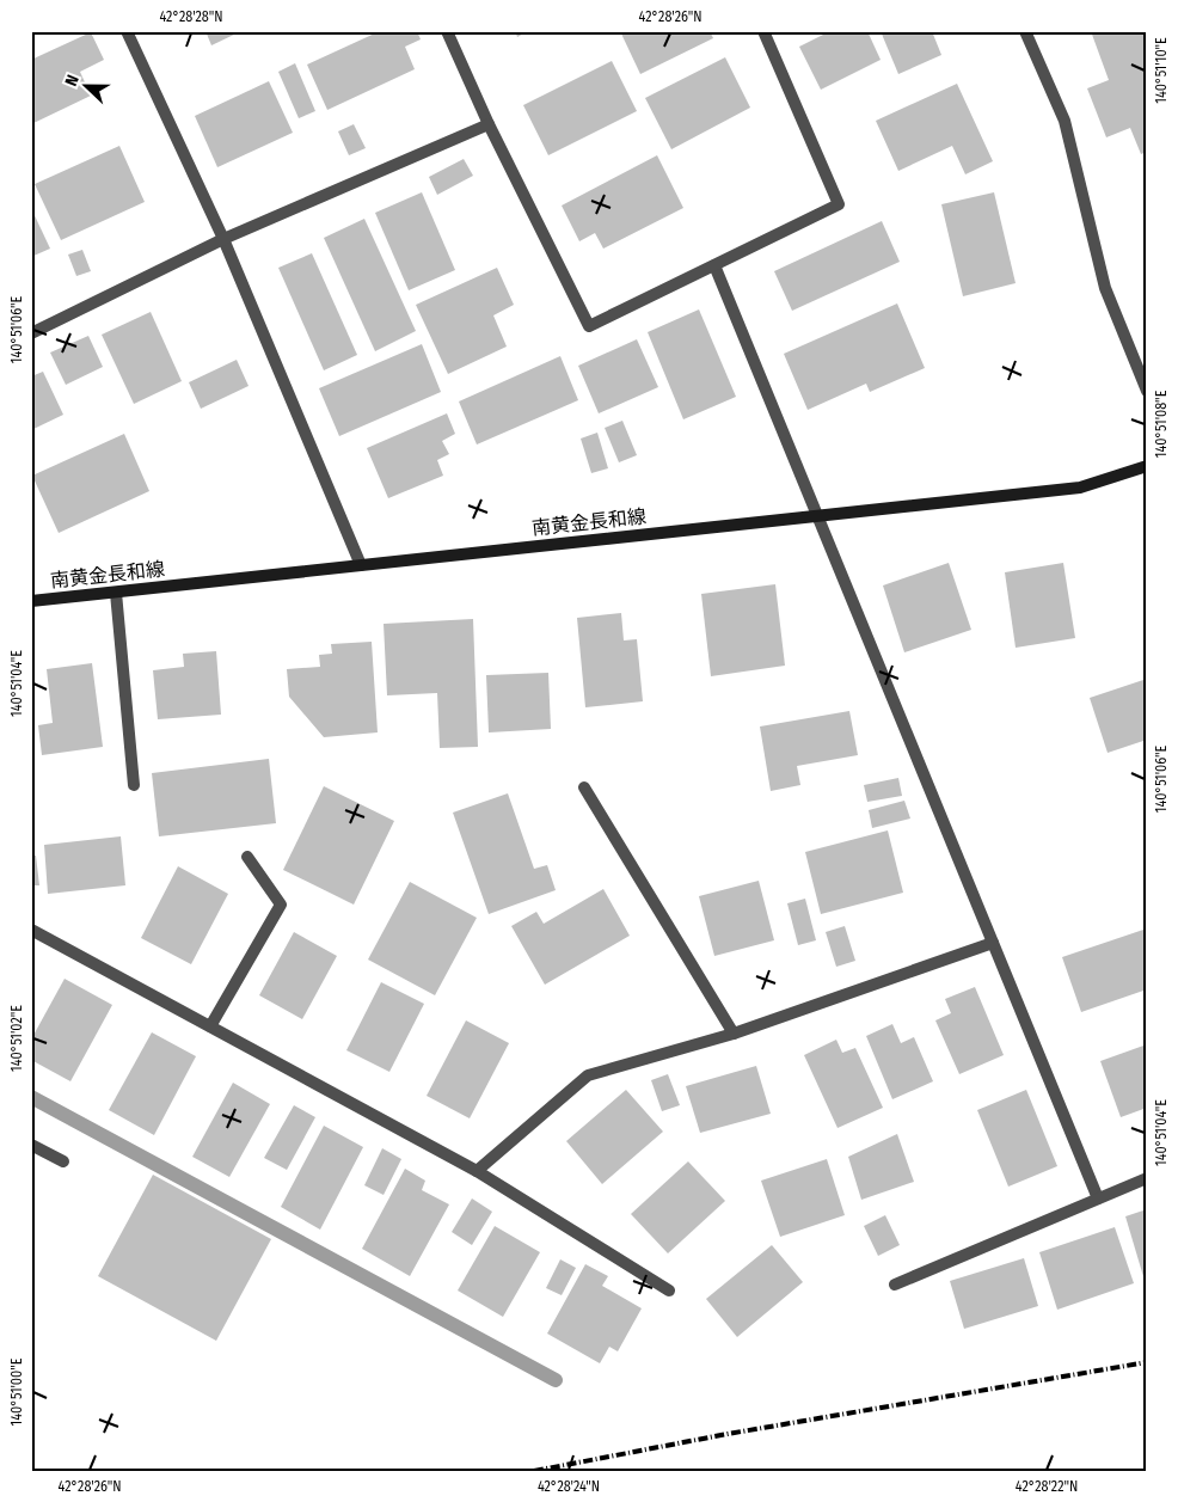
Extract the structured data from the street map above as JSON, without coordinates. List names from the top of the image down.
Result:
{
  "streets": {
    "main road": ["南黄金長和線"]
  },
  "north": "left",
  "coordinates": [
    "42°28'28\"N",
    "42°28'26\"N",
    "140°51'10\"E",
    "140°51'06\"E",
    "140°51'08\"E",
    "140°51'04\"E",
    "140°51'02\"E",
    "140°51'00\"E",
    "42°28'24\"N",
    "42°28'22\"N"
  ]
}
